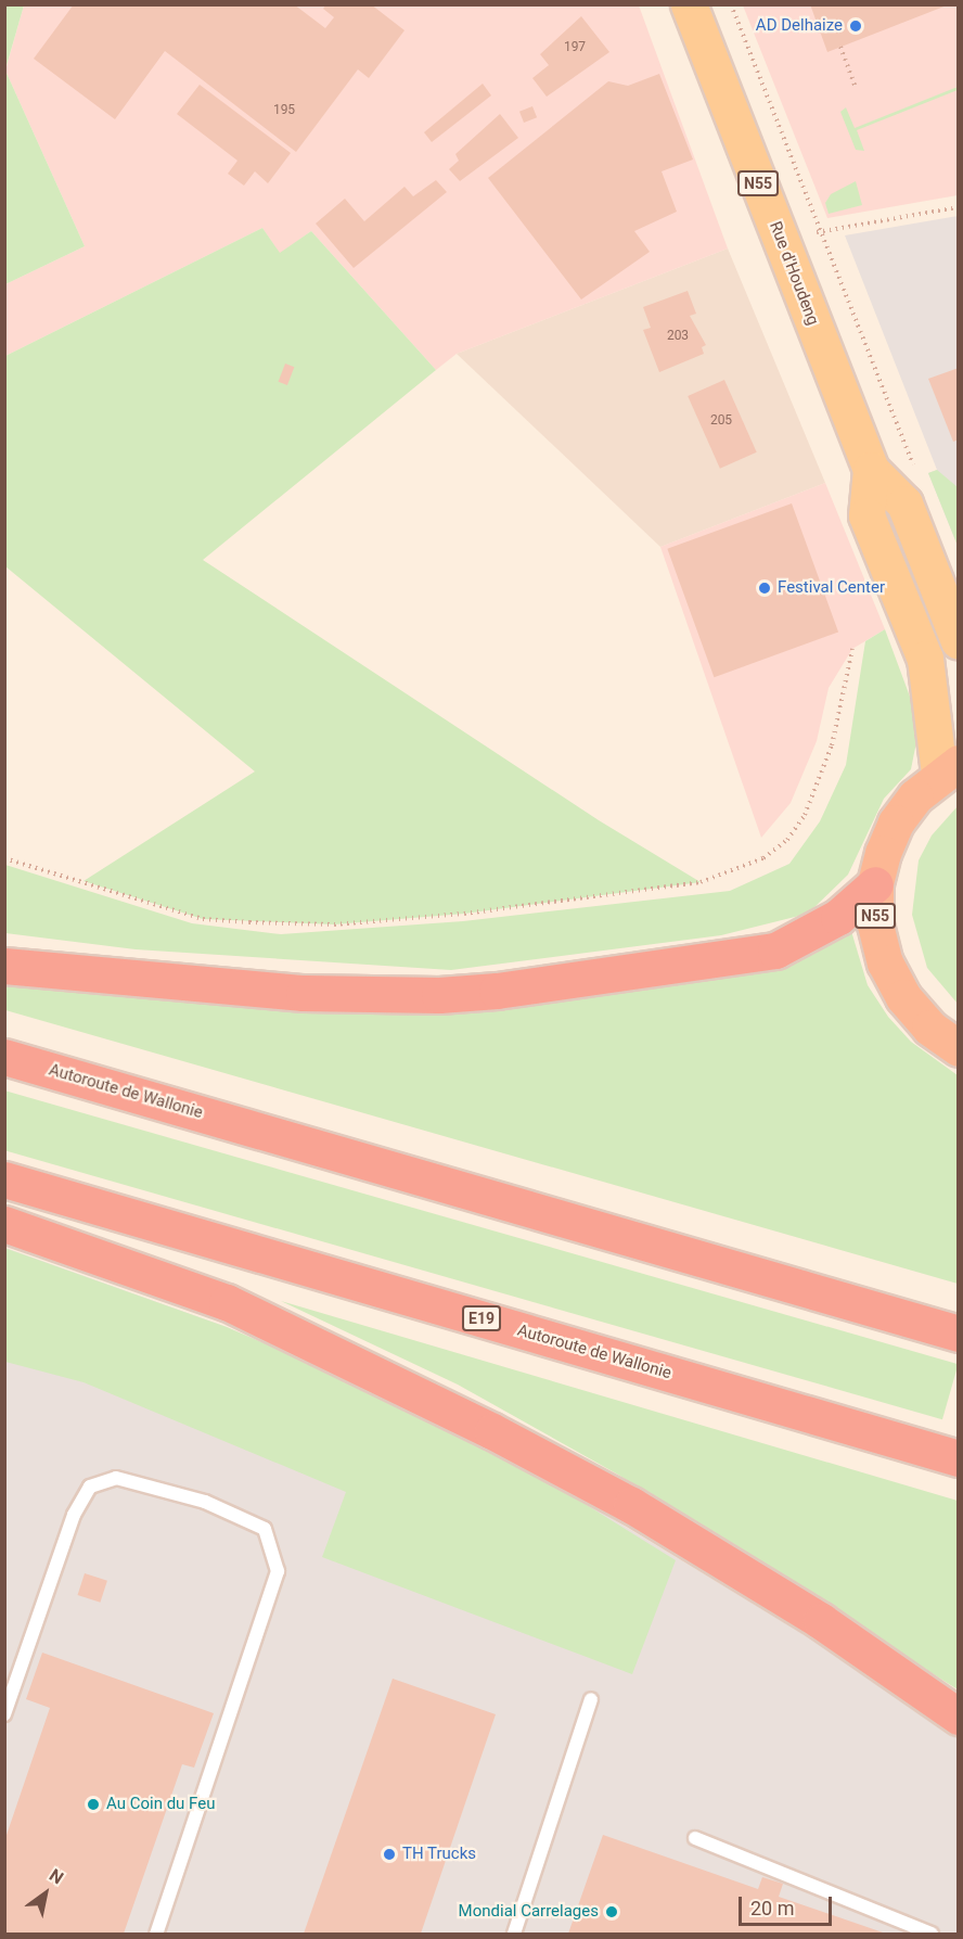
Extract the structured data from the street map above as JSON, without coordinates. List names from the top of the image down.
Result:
{
  "streets": {
    "highway": ["N55", "Autoroute de Wallonie", "E19"],
    "main road": ["Rue d'Houdeng"]
  },
  "crossings": [
    ["N55", "Rue d'Houdeng"]
  ],
  "places": [
    "AD Delhaize",
    "Festival Center",
    "Au Coin du Feu",
    "TH Trucks",
    "Mondial Carrelages"
  ],
  "house_numbers": [
    "197",
    "195",
    "203",
    "205"
  ],
  "scale_bar": "20 m",
  "north": "top right"
}
